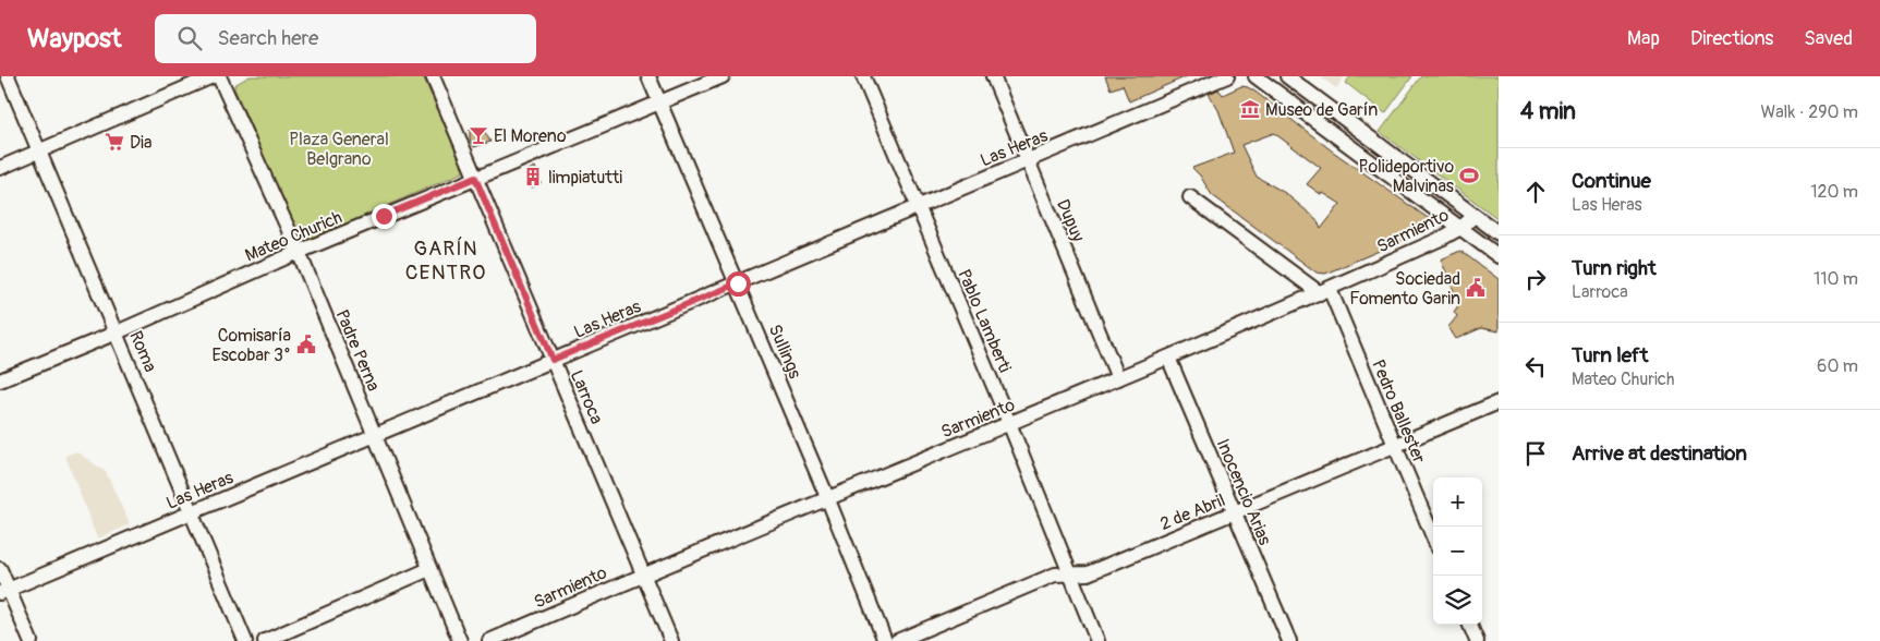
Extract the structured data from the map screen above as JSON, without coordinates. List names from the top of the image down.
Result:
{
  "streets": {
    "street": [
      "Las Heras",
      "Dupuy",
      "Sarmiento",
      "Mateo Churich",
      "Pablo Lamberti",
      "Padre Perna",
      "Roma",
      "Sullings",
      "Larroca",
      "Pedro Ballester",
      "Inocencio Arias",
      "2 de Abril"
    ]
  },
  "crossings": [
    ["Las Heras", "Dupuy"],
    ["Las Heras", "Pablo Lamberti"],
    ["Las Heras", "Padre Perna"],
    ["Las Heras", "Roma"],
    ["Las Heras", "Sullings"],
    ["Las Heras", "Larroca"],
    ["Dupuy", "Sarmiento"],
    ["Sarmiento", "Pablo Lamberti"],
    ["Sarmiento", "Sullings"],
    ["Sarmiento", "Larroca"],
    ["Sarmiento", "Pedro Ballester"],
    ["Sarmiento", "Inocencio Arias"],
    ["Mateo Churich", "Padre Perna"],
    ["Mateo Churich", "Roma"],
    ["Mateo Churich", "Sullings"],
    ["Mateo Churich", "Larroca"],
    ["Pablo Lamberti", "2 de Abril"],
    ["Pedro Ballester", "2 de Abril"],
    ["Inocencio Arias", "2 de Abril"]
  ],
  "districts": ["GARÍN CENTRO"],
  "parks": ["Plaza General Belgrano"],
  "places": {
    "museum": ["Museo de Garín"],
    "bar": ["El Moreno"],
    "supermarket": ["Dia"],
    "sports": ["Polideportivo Malvinas"],
    "building": ["limpiatutti"],
    "public building": ["Sociedad Fomento Garin", "Comisaría Escobar 3°"]
  },
  "page": {
    "header": "Waypost",
    "search": "Search here",
    "nav": ["Map", "Directions", "Saved"],
    "heading": ["4 min", "Walk · 290 m"],
    "list": [
      ["Continue", "Las Heras", "120 m"],
      ["Turn right", "Larroca", "110 m"],
      ["Turn left", "Mateo Churich", "60 m"],
      "Arrive at destination"
    ],
    "map_buttons": ["+", "−"]
  }
}
